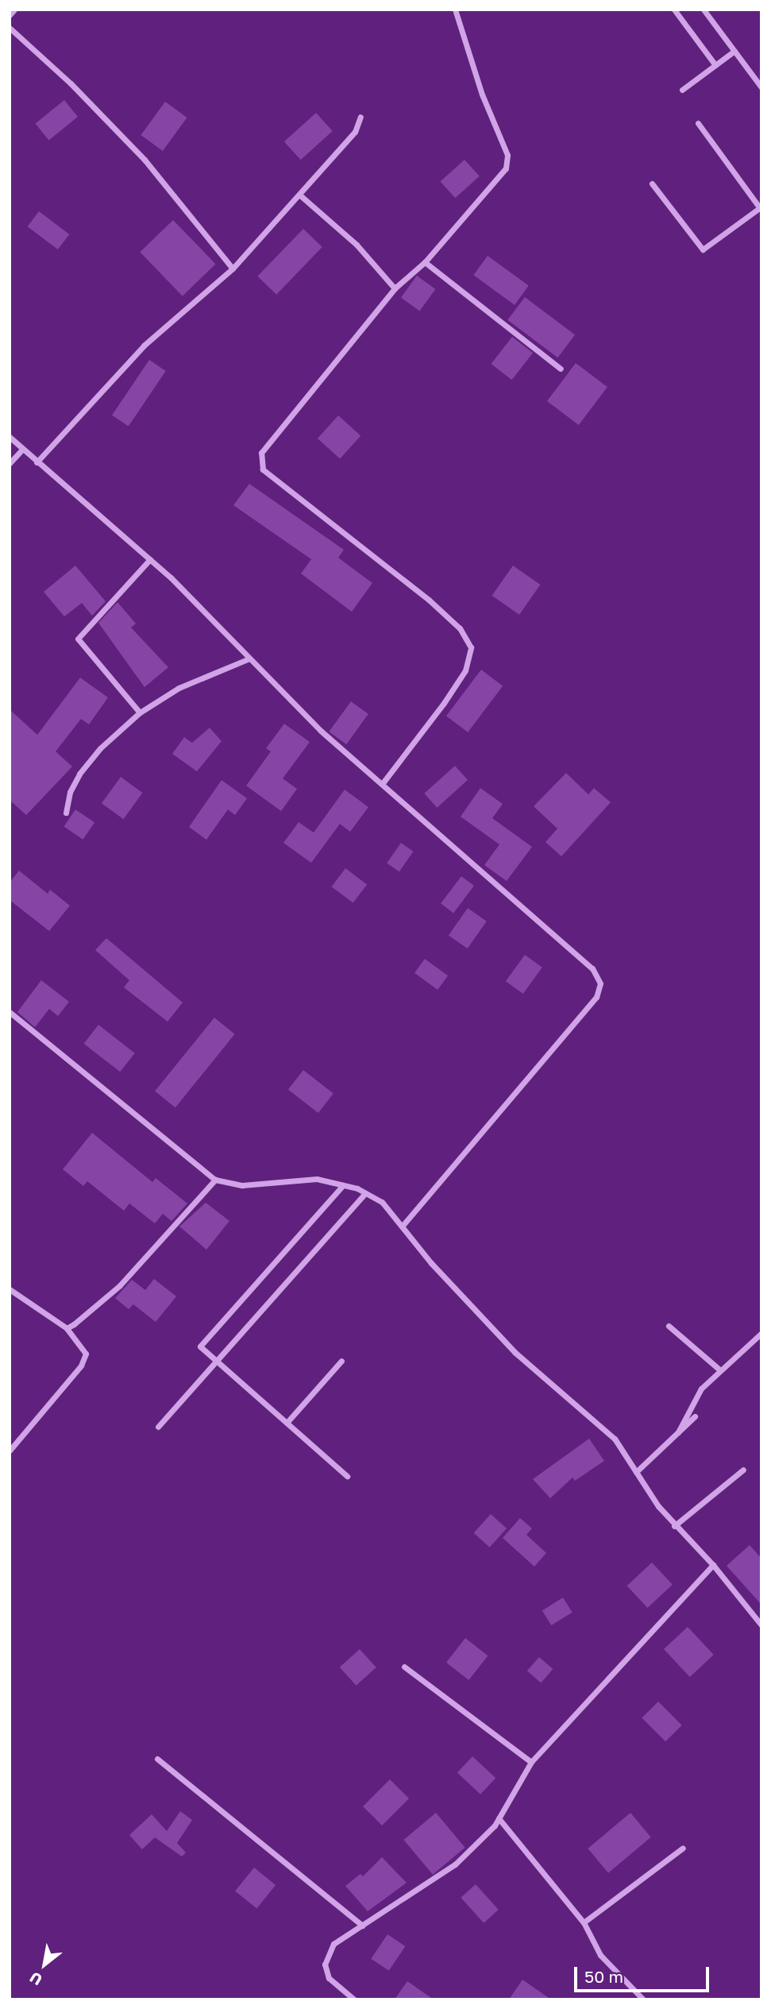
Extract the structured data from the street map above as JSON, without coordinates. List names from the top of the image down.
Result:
{
  "scale_bar": "50 m",
  "north": "bottom left"
}
